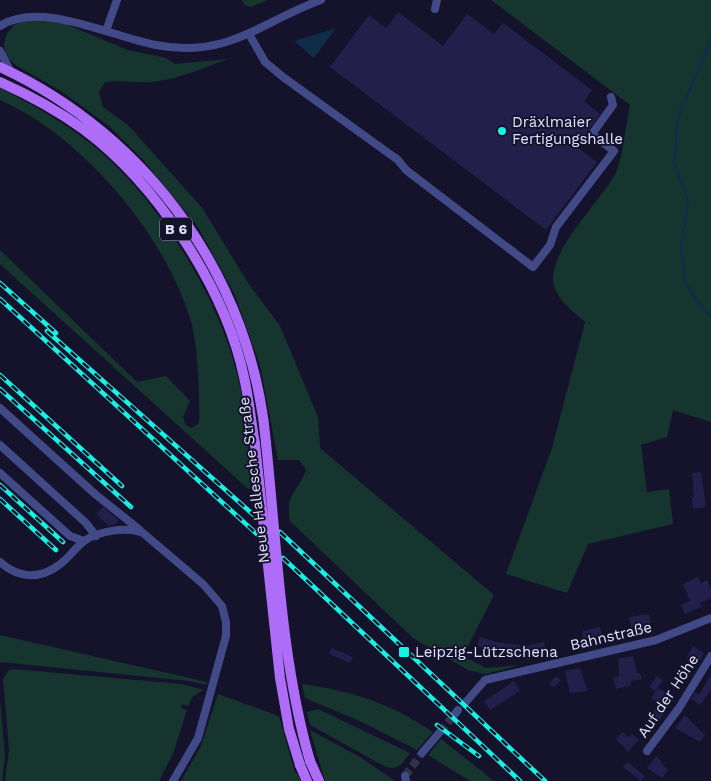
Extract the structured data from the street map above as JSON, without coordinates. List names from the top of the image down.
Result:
{
  "streets": {
    "main road": ["B 6", "Neue Hallesche Straße"],
    "street": ["Bahnstraße", "Auf der Höhe"]
  },
  "places": {
    "other": ["Dräxlmaier Fertigungshalle"],
    "transit": ["Leipzig-Lützschena"]
  }
}
